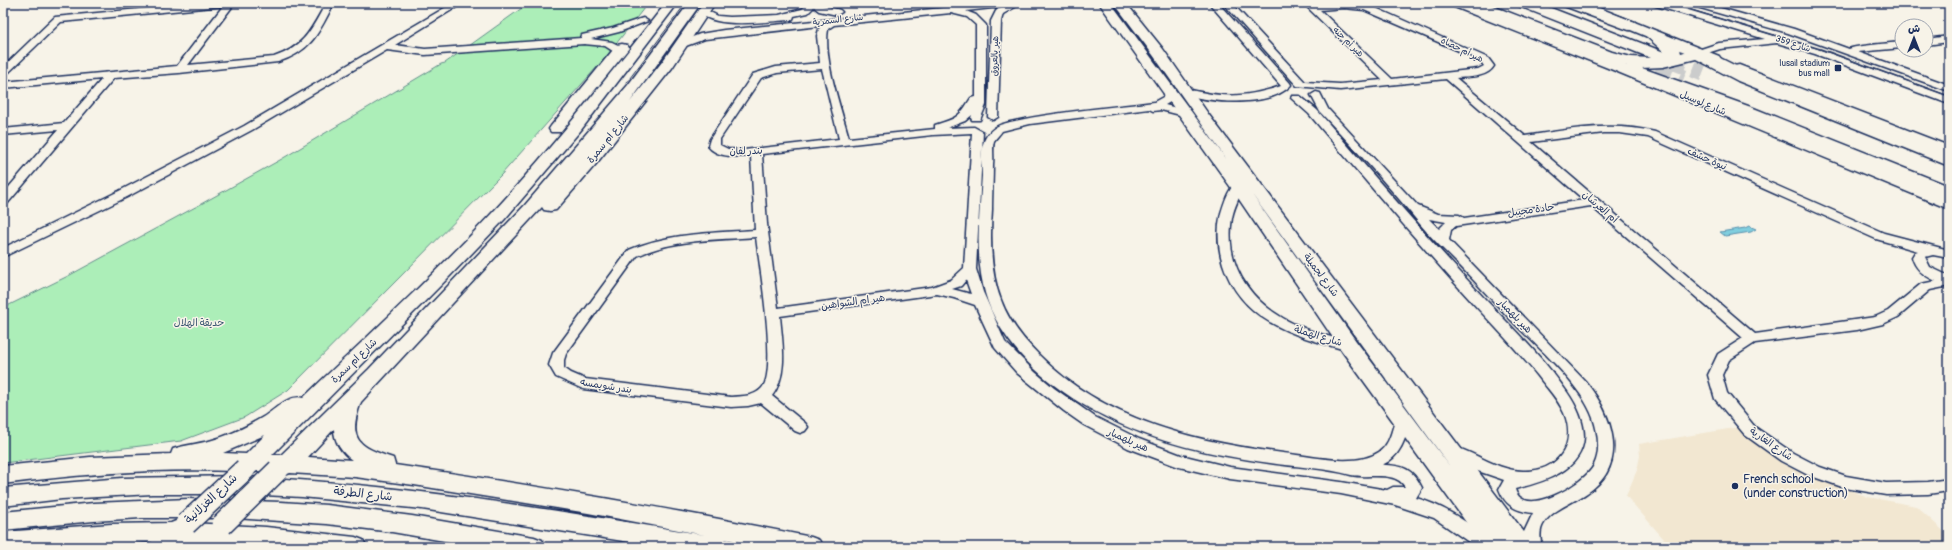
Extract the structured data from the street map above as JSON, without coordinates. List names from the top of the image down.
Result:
{
  "streets": {
    "highway": ["شارع لوسيل"],
    "street": [
      "شارع السمرية",
      "هير أم جنه",
      "شارع 359",
      "هير أم حصاه",
      "هير بالعروق",
      "شارع ام سمرة",
      "بندر لفان",
      "نيوة حشف",
      "أم العرشان",
      "حادة مجيبل",
      "شارع لجميلة",
      "هير ام الشواهين",
      "هير بلهمبار",
      "شارع الهملة",
      "بندر شويمسه",
      "شارع الغارية",
      "شارع الطرفة",
      "شارع الغزلانية"
    ]
  },
  "crossings": [
    ["شارع السمرية", "هير بالعروق"],
    ["شارع السمرية", "شارع ام سمرة"],
    ["هير أم جنه", "هير أم حصاه"],
    ["هير أم حصاه", "أم العرشان"],
    ["هير أم حصاه", "هير بلهمبار"],
    ["هير بالعروق", "بندر لفان"],
    ["هير بالعروق", "هير بلهمبار"],
    ["شارع ام سمرة", "شارع الغزلانية"],
    ["بندر لفان", "هير بلهمبار"],
    ["نيوة حشف", "أم العرشان"],
    ["نيوة حشف", "شارع الغارية"],
    ["أم العرشان", "حادة مجيبل"],
    ["أم العرشان", "شارع الغارية"],
    ["حادة مجيبل", "هير بلهمبار"],
    ["شارع لجميلة", "هير بلهمبار"],
    ["شارع لجميلة", "شارع الهملة"],
    ["هير ام الشواهين", "هير بلهمبار"]
  ],
  "parks": ["حديقة الهلال"],
  "places": {
    "transit": ["lusail stadium bus mall"],
    "other": ["French school (under construction)"]
  },
  "north": "top"
}
